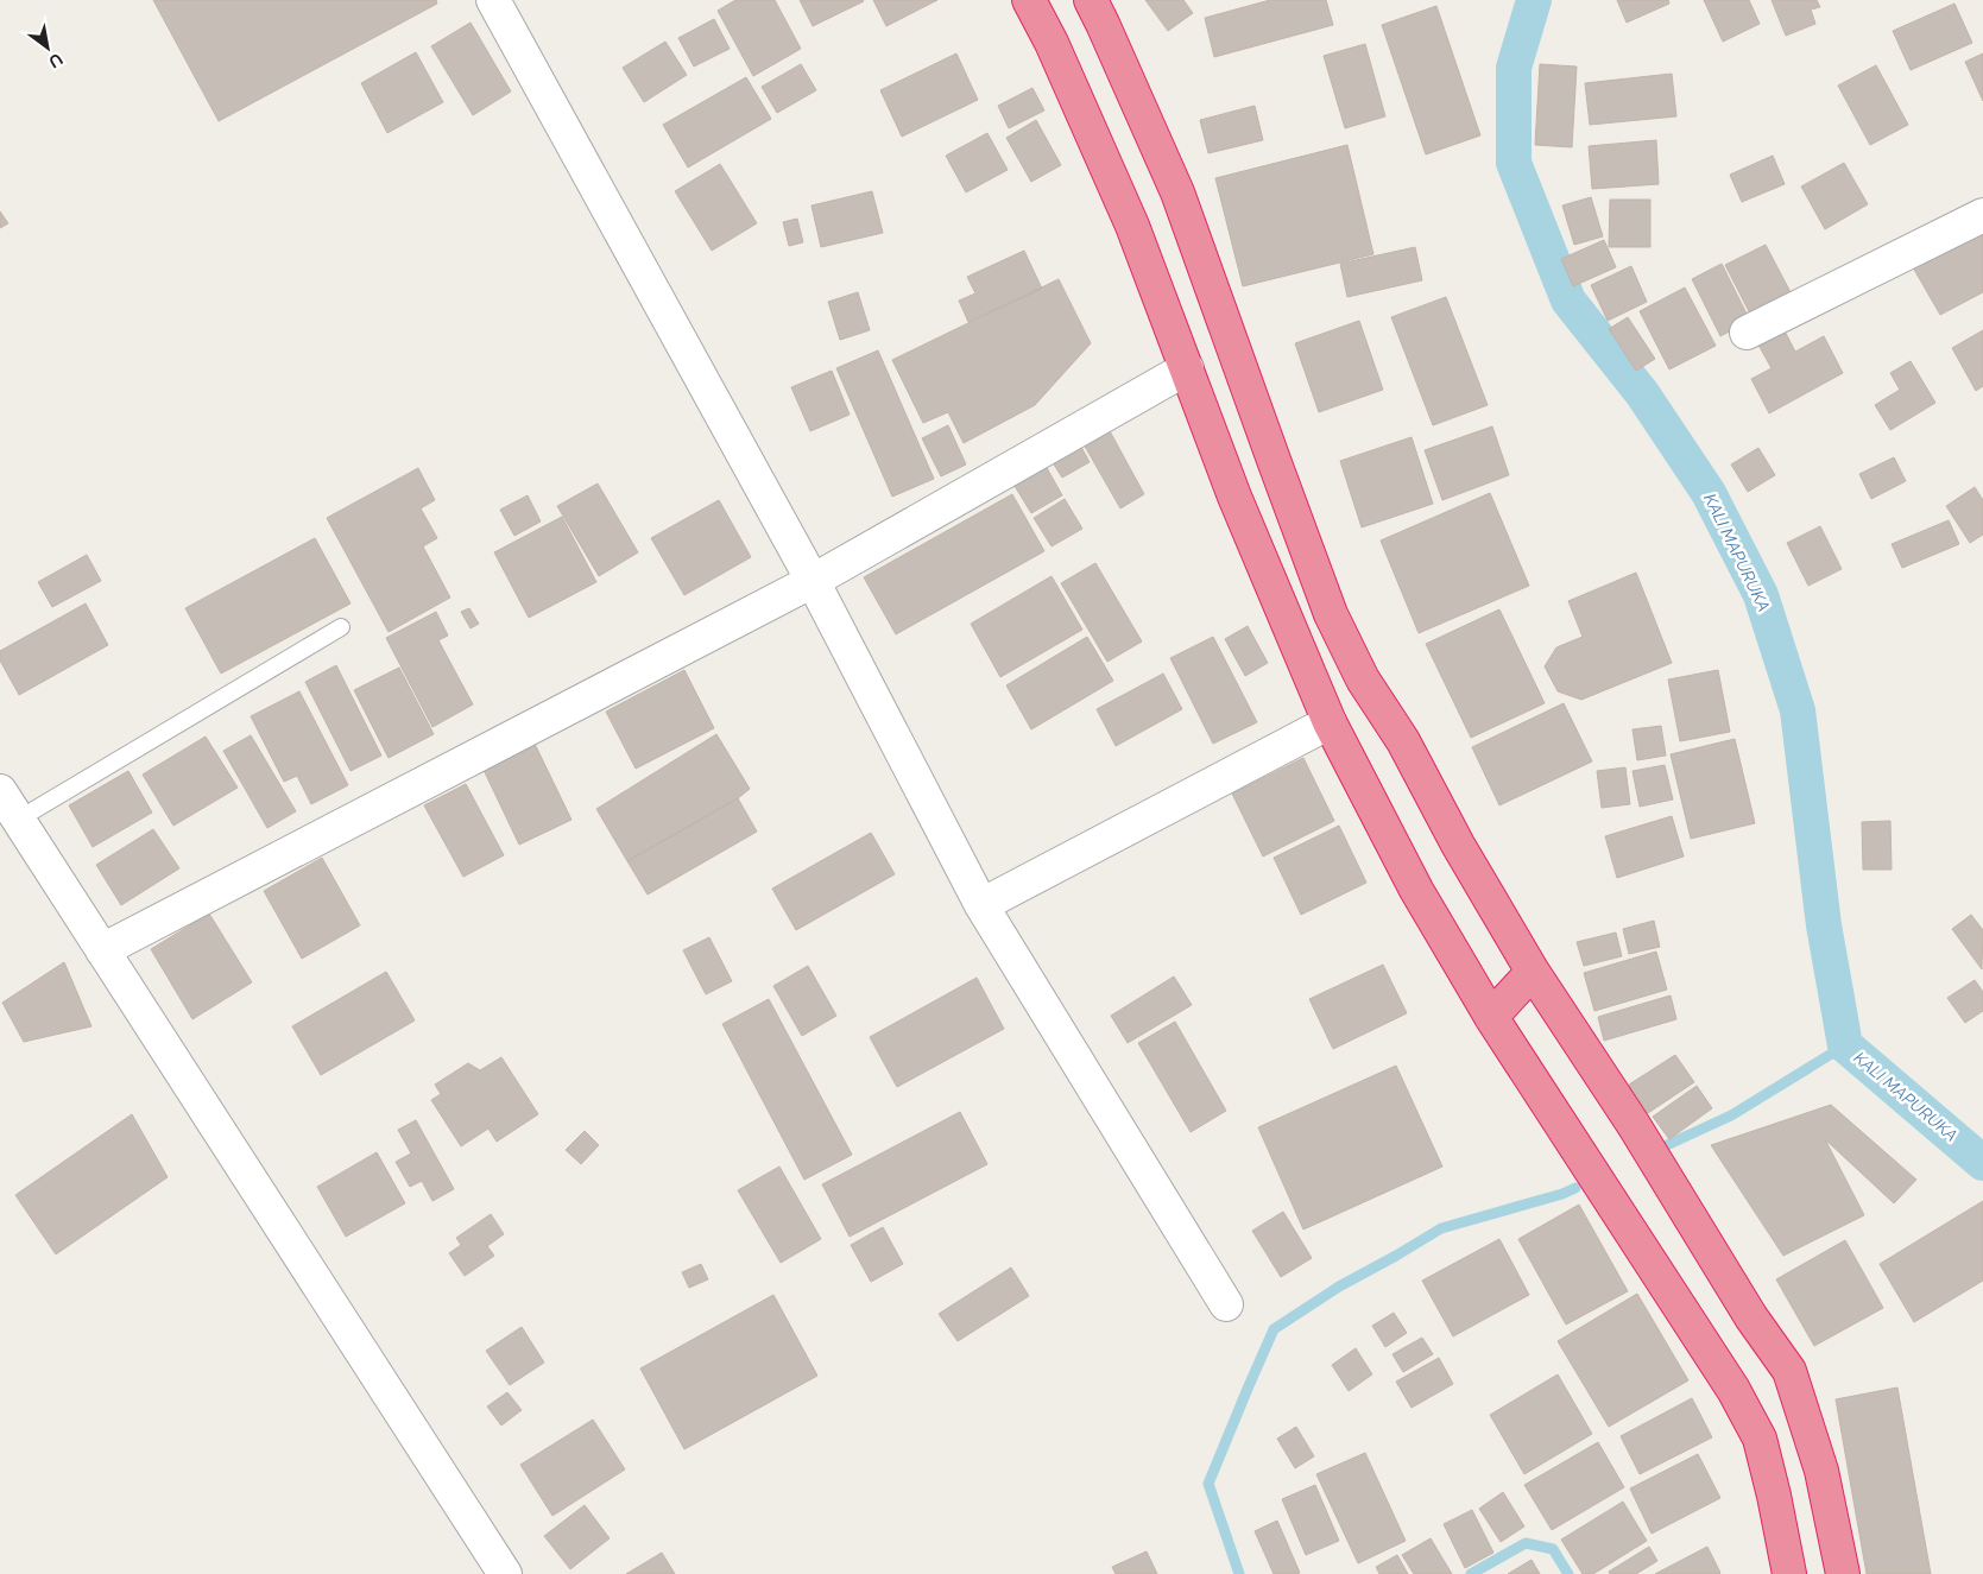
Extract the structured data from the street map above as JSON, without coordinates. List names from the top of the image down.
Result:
{
  "water": ["KALI MAPURUKA"],
  "north": "bottom right"
}
